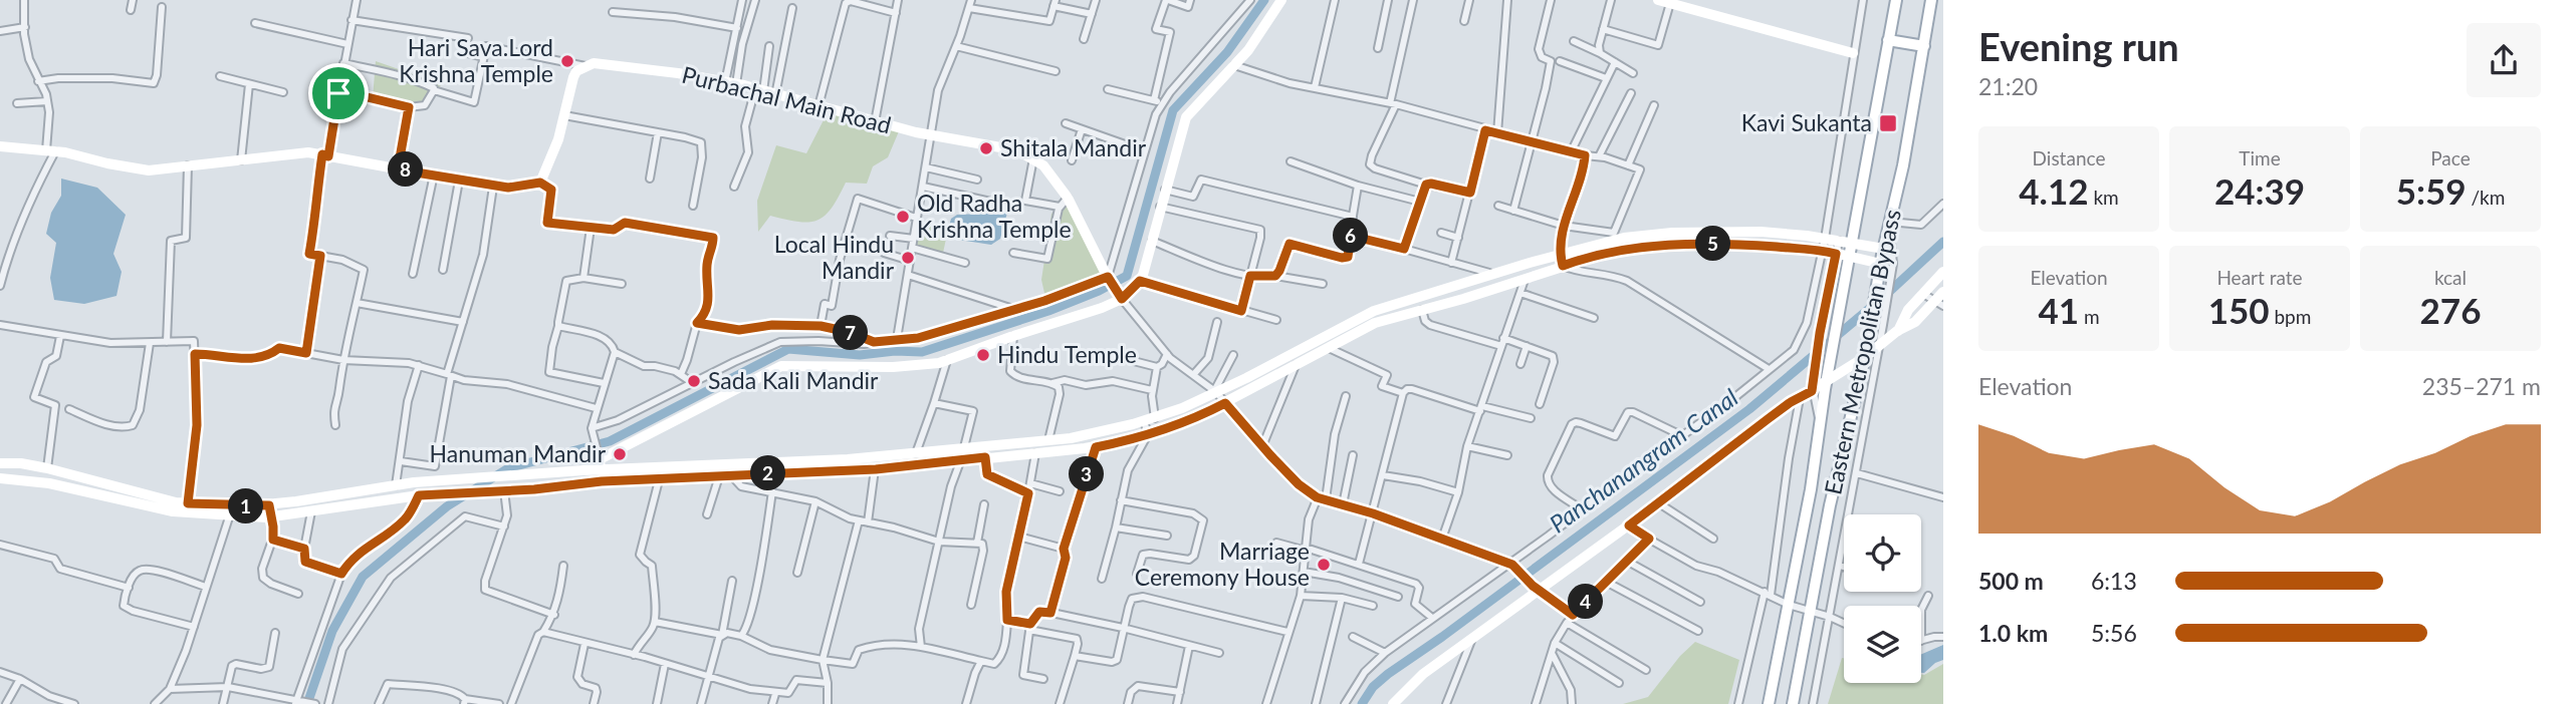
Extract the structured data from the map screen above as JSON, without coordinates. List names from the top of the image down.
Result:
{
  "streets": {
    "main road": ["Purbachal Main Road", "Eastern Metropolitan Bypass"]
  },
  "water": ["Panchanangram Canal"],
  "places": {
    "other": [
      "Hari Sava.Lord Krishna Temple",
      "Shitala Mandir",
      "Old Radha Krishna Temple",
      "Local Hindu Mandir",
      "Hindu Temple",
      "Sada Kali Mandir",
      "Hanuman Mandir",
      "Marriage Ceremony House"
    ],
    "transit": ["Kavi Sukanta"]
  },
  "page": {
    "heading": ["Evening run", "21:20"],
    "stats": [
      ["Distance", "4.12 km"],
      ["Time", "24:39"],
      ["Pace", "5:59 /km"],
      ["Elevation", "41 m"],
      ["Heart rate", "150 bpm"],
      ["kcal", "276"]
    ],
    "pins": [
      "8",
      "6",
      "5",
      "7",
      "2",
      "3",
      "1",
      "4"
    ],
    "chart": ["Elevation", "235–271 m"],
    "list": [
      {
        "name": "500 m",
        "note": "6:13"
      },
      {
        "name": "1.0 km",
        "note": "5:56"
      }
    ]
  }
}
